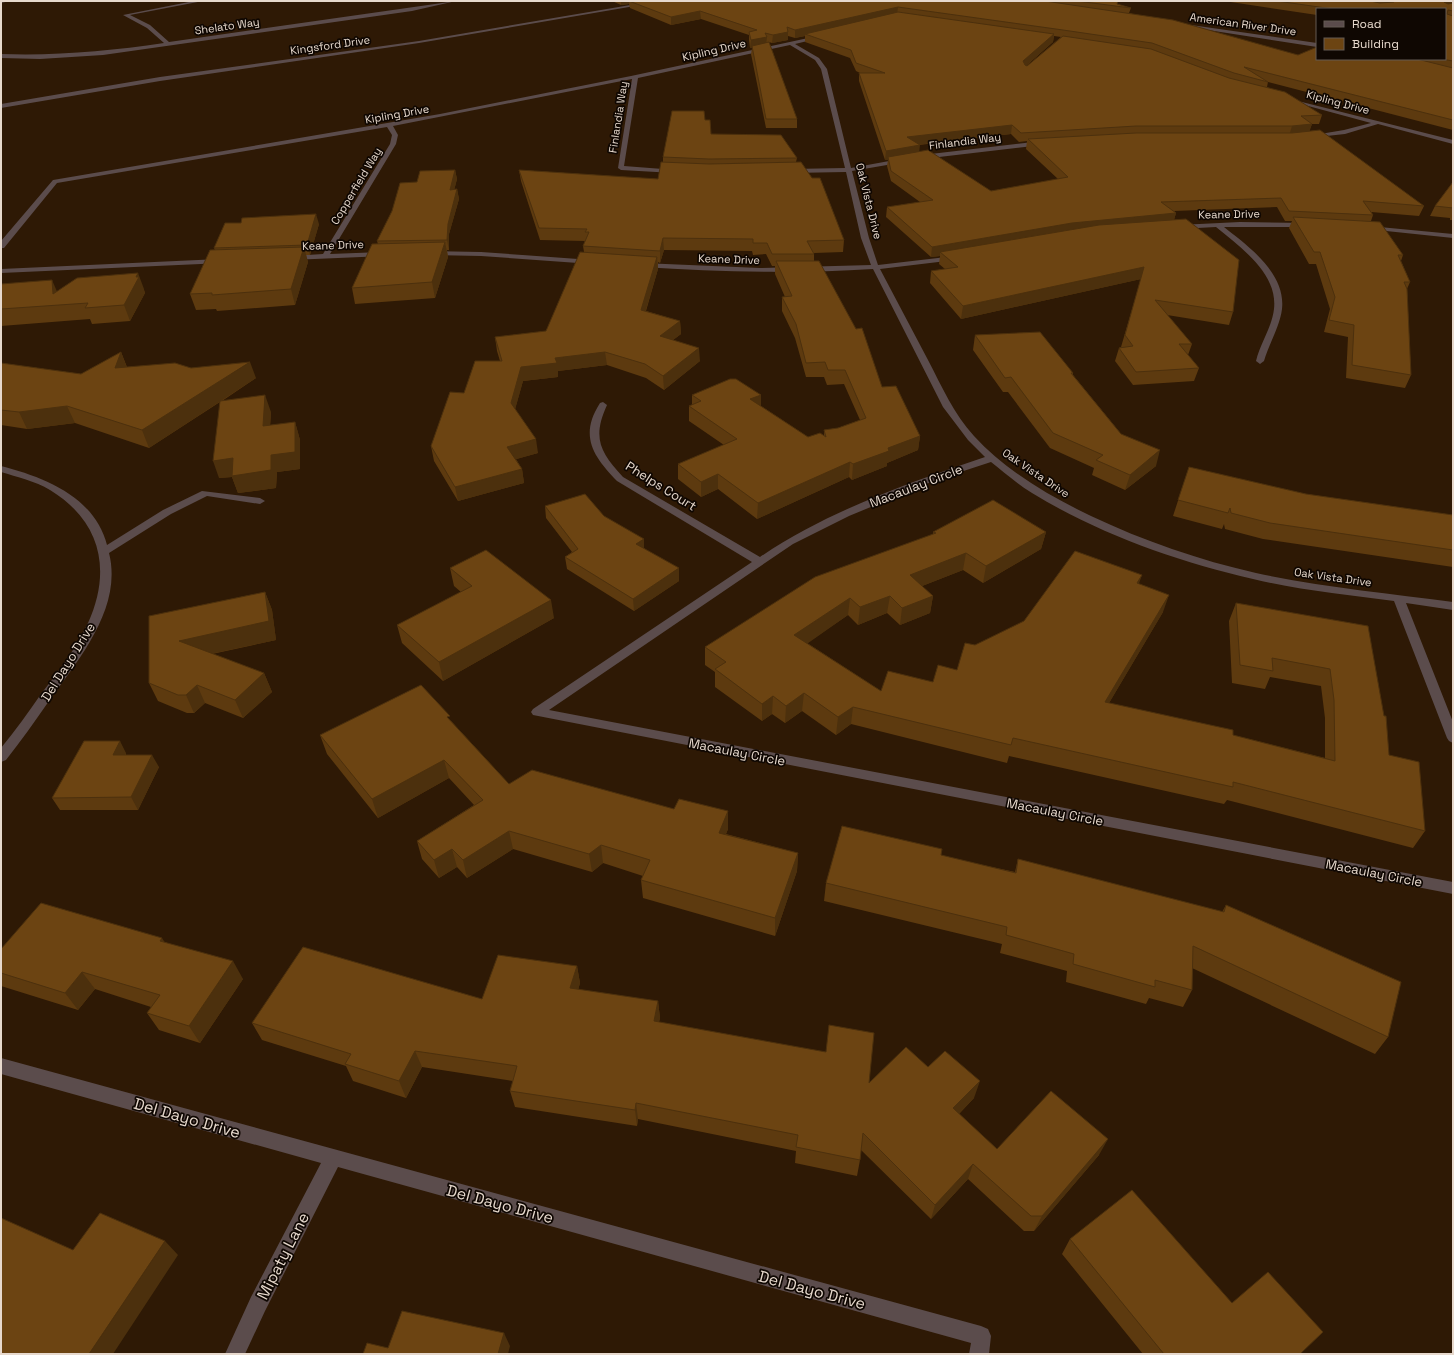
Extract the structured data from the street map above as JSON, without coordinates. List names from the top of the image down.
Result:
{
  "streets": {
    "street": [
      "American River Drive",
      "Shelato Way",
      "Kingsford Drive",
      "Kipling Drive",
      "Finlandia Way",
      "Copperfield Way",
      "Oak Vista Drive",
      "Keane Drive",
      "Phelps Court",
      "Macaulay Circle",
      "Del Dayo Drive",
      "Mipaty Lane"
    ]
  },
  "crossings": [
    ["Kipling Drive", "Finlandia Way"],
    ["Kipling Drive", "Copperfield Way"],
    ["Kipling Drive", "Oak Vista Drive"],
    ["Finlandia Way", "Oak Vista Drive"],
    ["Copperfield Way", "Keane Drive"],
    ["Oak Vista Drive", "Keane Drive"],
    ["Oak Vista Drive", "Macaulay Circle"],
    ["Phelps Court", "Macaulay Circle"],
    ["Del Dayo Drive", "Mipaty Lane"]
  ],
  "legend": ["Road", "Building"]
}
